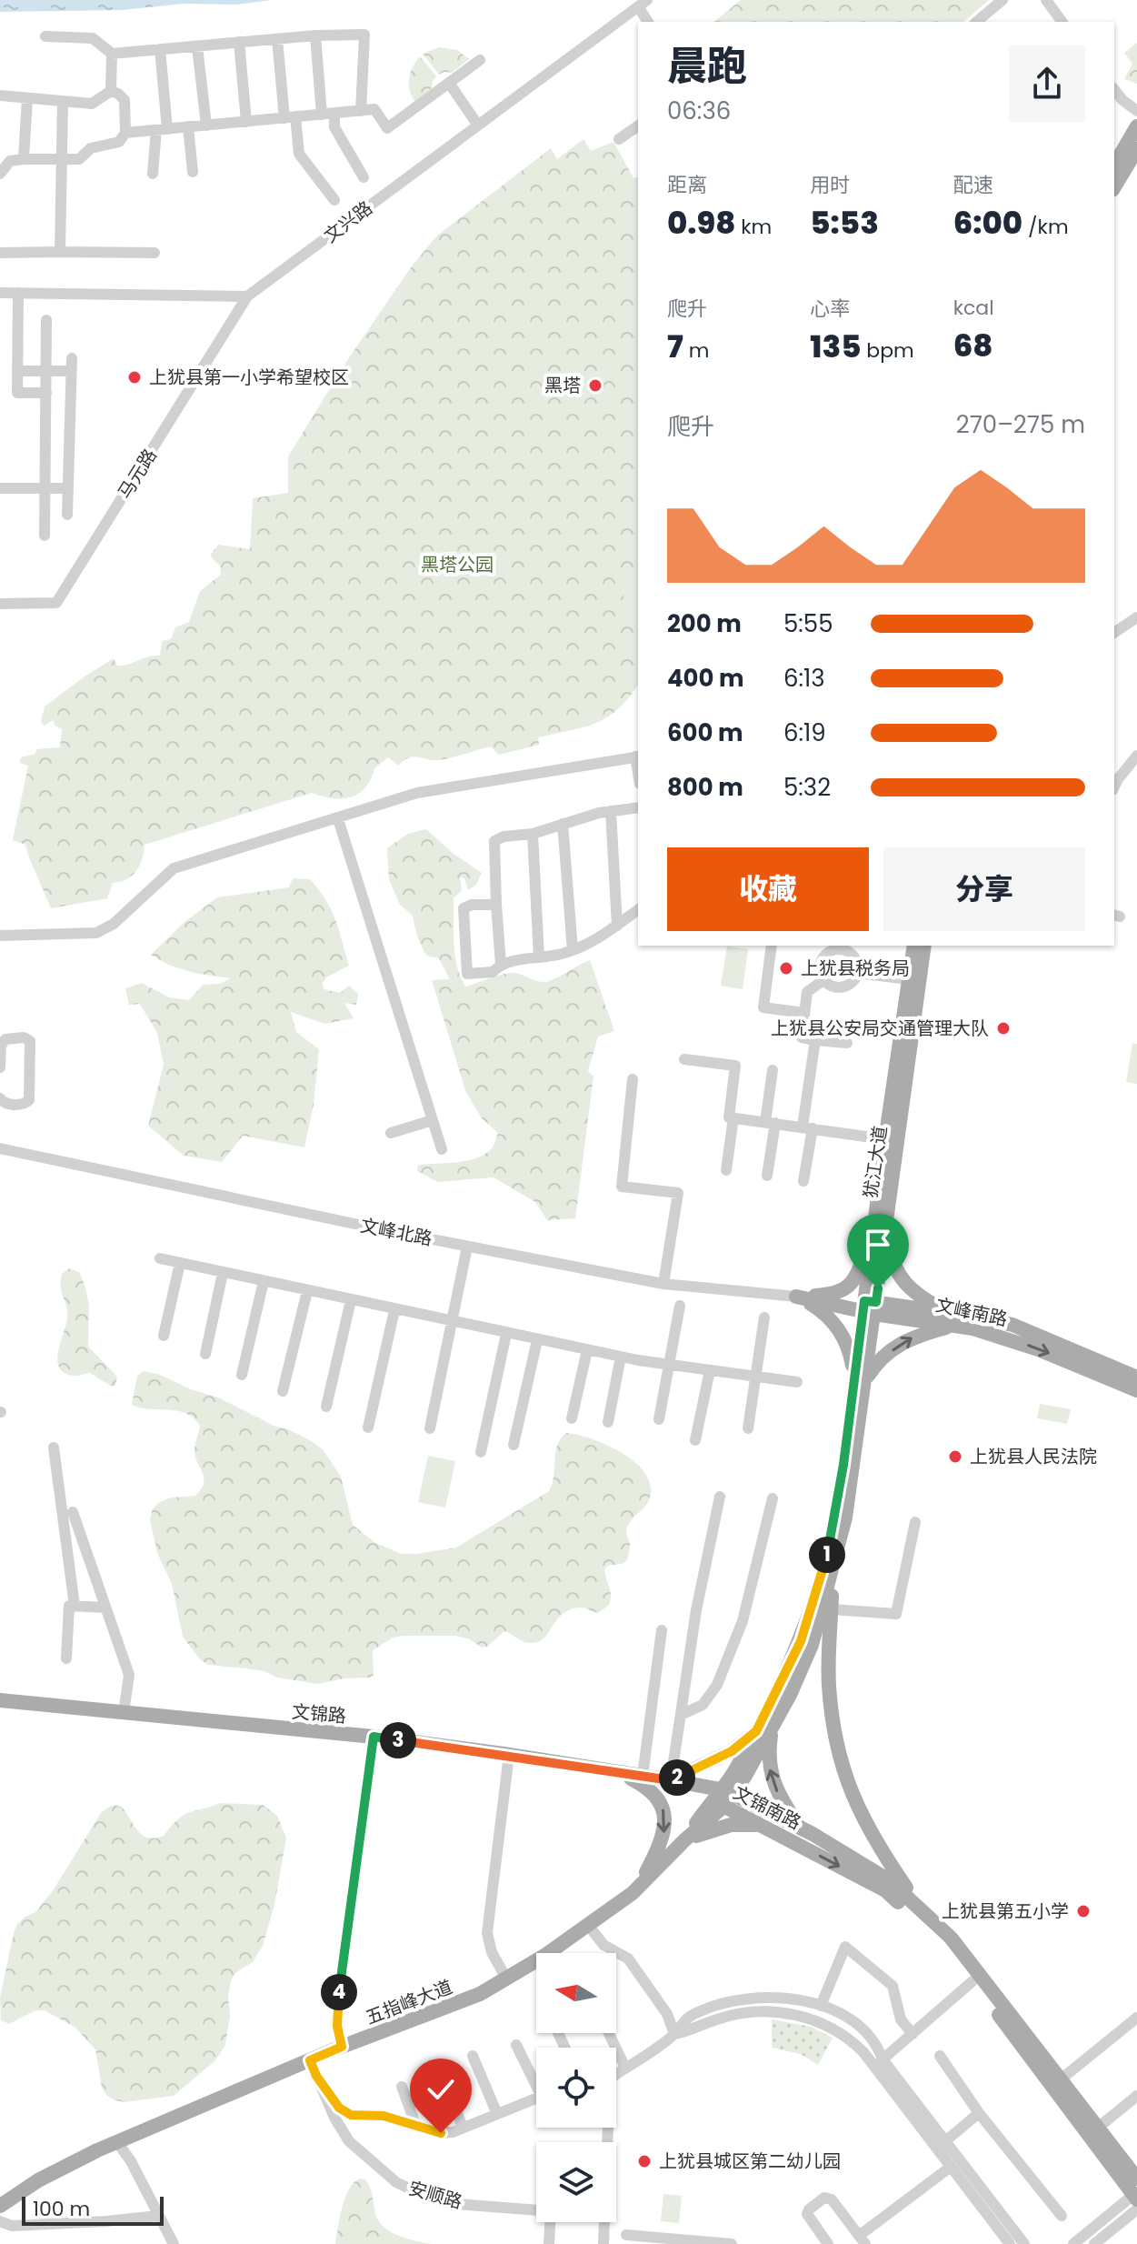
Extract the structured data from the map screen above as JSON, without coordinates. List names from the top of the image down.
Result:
{
  "streets": {
    "main road": [
      "犹江大道",
      "文峰南路",
      "文锦路",
      "文锦南路",
      "五指峰大道"
    ],
    "street": [
      "文兴路",
      "马元路",
      "文峰北路",
      "安顺路"
    ]
  },
  "crossings": [
    ["文兴路", "马元路"],
    ["犹江大道", "文峰南路"],
    ["犹江大道", "文锦南路"],
    ["犹江大道", "五指峰大道"],
    ["文峰北路", "文峰南路"],
    ["文锦路", "文锦南路"],
    ["五指峰大道", "安顺路"]
  ],
  "parks": ["黑塔公园"],
  "places": [
    "上犹县第一小学希望校区",
    "黑塔",
    "上犹县税务局",
    "上犹县公安局交通管理大队",
    "上犹县人民法院",
    "上犹县第五小学",
    "上犹县城区第二幼儿园"
  ],
  "scale_bar": "100 m",
  "north": "left",
  "page": {
    "heading": ["晨跑", "06:36"],
    "stats": [
      ["距离", "0.98 km"],
      ["用时", "5:53"],
      ["配速", "6:00 /km"],
      ["爬升", "7 m"],
      ["心率", "135 bpm"],
      ["kcal", "68"]
    ],
    "chart": ["爬升", "270–275 m"],
    "list": [
      {
        "name": "200 m",
        "note": "5:55"
      },
      {
        "name": "400 m",
        "note": "6:13"
      },
      {
        "name": "600 m",
        "note": "6:19"
      },
      {
        "name": "800 m",
        "note": "5:32"
      }
    ],
    "buttons": ["收藏", "分享"],
    "pins": [
      "1",
      "3",
      "2",
      "4"
    ],
    "scale": "100 m"
  }
}
